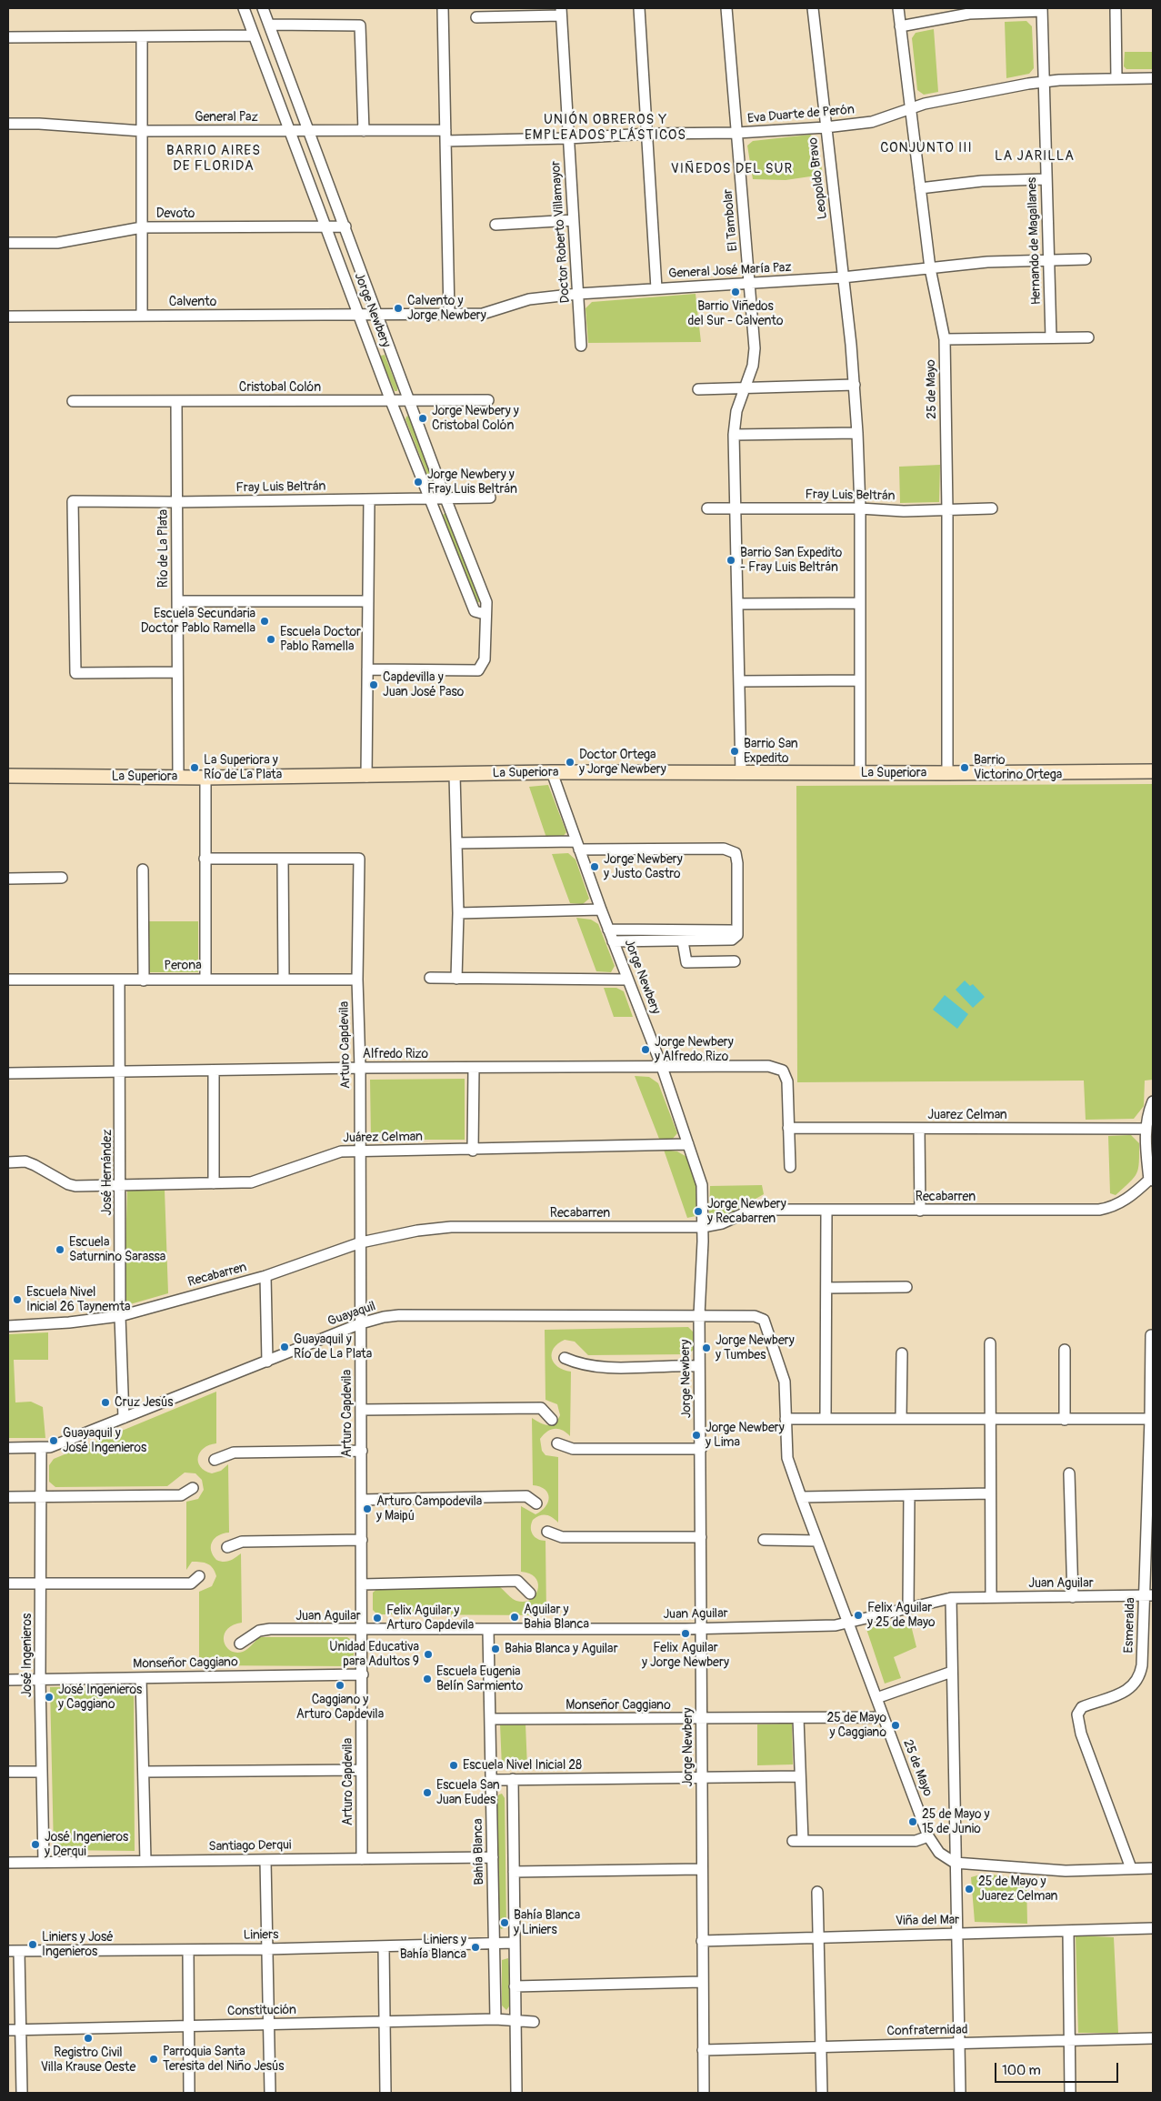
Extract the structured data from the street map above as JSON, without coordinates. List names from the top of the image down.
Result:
{
  "streets": {
    "main road": ["La Superiora"],
    "street": [
      "Eva Duarte de Perón",
      "General Paz",
      "Leopoldo Bravo",
      "Devoto",
      "El Tambolar",
      "Doctor Roberto Villamayor",
      "Hernando de Magallanes",
      "General José María Paz",
      "Calvento",
      "Jorge Newbery",
      "Cristobal Colón",
      "25 de Mayo",
      "Fray Luis Beltrán",
      "Río de La Plata",
      "Perona",
      "Arturo Capdevila",
      "Alfredo Rizo",
      "Juarez Celman",
      "Juárez Celman",
      "José Hernández",
      "Recabarren",
      "Guayaquil",
      "Juan Aguilar",
      "Esmeralda",
      "José Ingenieros",
      "Monseñor Caggiano",
      "Santiago Derqui",
      "Bahía Blanca",
      "Viña del Mar",
      "Liniers",
      "Constitución",
      "Confraternidad"
    ]
  },
  "crossings": [
    ["Eva Duarte de Perón", "General Paz"],
    ["Eva Duarte de Perón", "Leopoldo Bravo"],
    ["Eva Duarte de Perón", "El Tambolar"],
    ["Eva Duarte de Perón", "Doctor Roberto Villamayor"],
    ["Eva Duarte de Perón", "Hernando de Magallanes"],
    ["Eva Duarte de Perón", "25 de Mayo"],
    ["General Paz", "Jorge Newbery"],
    ["Leopoldo Bravo", "General José María Paz"],
    ["Leopoldo Bravo", "Fray Luis Beltrán"],
    ["Leopoldo Bravo", "La Superiora"],
    ["Devoto", "Jorge Newbery"],
    ["El Tambolar", "General José María Paz"],
    ["El Tambolar", "Fray Luis Beltrán"],
    ["El Tambolar", "La Superiora"],
    ["Doctor Roberto Villamayor", "General José María Paz"],
    ["Hernando de Magallanes", "General José María Paz"],
    ["General José María Paz", "Calvento"],
    ["General José María Paz", "Jorge Newbery"],
    ["General José María Paz", "25 de Mayo"],
    ["Calvento", "Jorge Newbery"],
    ["Jorge Newbery", "Cristobal Colón"],
    ["Jorge Newbery", "Fray Luis Beltrán"],
    ["Jorge Newbery", "La Superiora"],
    ["Jorge Newbery", "Alfredo Rizo"],
    ["Jorge Newbery", "Juárez Celman"],
    ["Jorge Newbery", "Recabarren"],
    ["Jorge Newbery", "Guayaquil"],
    ["Jorge Newbery", "Juan Aguilar"],
    ["Jorge Newbery", "Monseñor Caggiano"],
    ["Jorge Newbery", "Viña del Mar"],
    ["Jorge Newbery", "Confraternidad"],
    ["Cristobal Colón", "Río de La Plata"],
    ["25 de Mayo", "Fray Luis Beltrán"],
    ["25 de Mayo", "La Superiora"],
    ["25 de Mayo", "Guayaquil"],
    ["25 de Mayo", "Juan Aguilar"],
    ["25 de Mayo", "Monseñor Caggiano"],
    ["Fray Luis Beltrán", "Río de La Plata"],
    ["Río de La Plata", "La Superiora"],
    ["Perona", "Arturo Capdevila"],
    ["Perona", "José Hernández"],
    ["Arturo Capdevila", "Alfredo Rizo"],
    ["Arturo Capdevila", "Juárez Celman"],
    ["Arturo Capdevila", "Recabarren"],
    ["Arturo Capdevila", "Guayaquil"],
    ["Arturo Capdevila", "Juan Aguilar"],
    ["Arturo Capdevila", "Monseñor Caggiano"],
    ["Arturo Capdevila", "Santiago Derqui"],
    ["Alfredo Rizo", "Juarez Celman"],
    ["Alfredo Rizo", "José Hernández"],
    ["Juárez Celman", "José Hernández"],
    ["José Hernández", "Recabarren"],
    ["José Hernández", "Guayaquil"],
    ["Guayaquil", "José Ingenieros"],
    ["Juan Aguilar", "Esmeralda"],
    ["Juan Aguilar", "Bahía Blanca"],
    ["José Ingenieros", "Monseñor Caggiano"],
    ["José Ingenieros", "Santiago Derqui"],
    ["Monseñor Caggiano", "Bahía Blanca"],
    ["Santiago Derqui", "Bahía Blanca"],
    ["Bahía Blanca", "Liniers"],
    ["Bahía Blanca", "Constitución"]
  ],
  "districts": [
    "UNIÓN OBREROS Y EMPLEADOS PLÁSTICOS",
    "CONJUNTO III",
    "BARRIO AIRES DE FLORIDA",
    "LA JARILLA",
    "VIÑEDOS DEL SUR"
  ],
  "places": [
    "Barrio Viñedos del Sur - Calvento",
    "Calvento y Jorge Newbery",
    "Jorge Newbery y Cristobal Colón",
    "Jorge Newbery y Fray Luis Beltrán",
    "Barrio San Expedito - Fray Luis Beltrán",
    "Escuela Secundaria Doctor Pablo Ramella",
    "Escuela Doctor Pablo Ramella",
    "Capdevilla y Juan José Paso",
    "Barrio San Expedito",
    "Doctor Ortega y Jorge Newbery",
    "La Superiora y Río de La Plata",
    "Barrio Victorino Ortega",
    "Jorge Newbery y Justo Castro",
    "Jorge Newbery y Alfredo Rizo",
    "Jorge Newbery y Recabarren",
    "Escuela Saturnino Sarassa",
    "Escuela Nivel Inicial 26 Taynemta",
    "Guayaquil y Río de La Plata",
    "Jorge Newbery y Tumbes",
    "Cruz Jesús",
    "Jorge Newbery y Lima",
    "Guayaquil y José Ingenieros",
    "Arturo Campodevila y Maipú",
    "Felix Aguilar y 25 de Mayo",
    "Aguilar y Bahia Blanca",
    "Felix Aguilar y Arturo Capdevila",
    "Felix Aguilar y Jorge Newbery",
    "Bahia Blanca y Aguilar",
    "Unidad Educativa para Adultos 9",
    "Escuela Eugenia Belín Sarmiento",
    "Caggiano y Arturo Capdevila",
    "José Ingenieros y Caggiano",
    "25 de Mayo y Caggiano",
    "Escuela Nivel Inicial 28",
    "Escuela San Juan Eudes",
    "25 de Mayo y 15 de Junio",
    "José Ingenieros y Derqui",
    "25 de Mayo y Juarez Celman",
    "Bahía Blanca y Liniers",
    "Liniers y José Ingenieros",
    "Liniers y Bahía Blanca",
    "Registro Civil Villa Krause Oeste",
    "Parroquia Santa Teresita del Niño Jesús"
  ],
  "scale_bar": "100 m"
}
